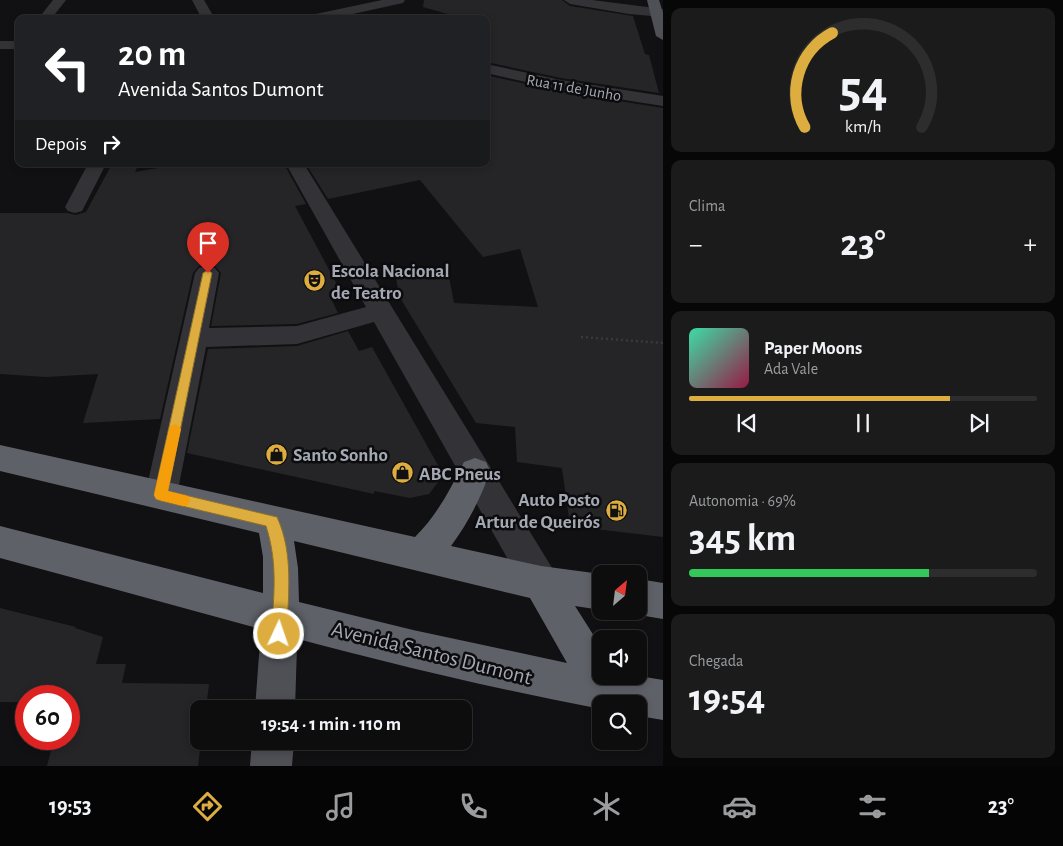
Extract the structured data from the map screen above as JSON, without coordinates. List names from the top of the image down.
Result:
{
  "streets": {
    "highway": ["Avenida Santos Dumont"],
    "street": ["Rua 11 de Junho"]
  },
  "places": {
    "theatre": ["Escola Nacional de Teatro"],
    "shop": ["Santo Sonho", "ABC Pneus"],
    "fuel station": ["Auto Posto Artur de Queirós"]
  },
  "north": "top right",
  "page": {
    "turn": ["20 m", "Avenida Santos Dumont"],
    "then": "Depois",
    "tile": [
      "Clima",
      ["Autonomia · 69%", "345 km"],
      ["Chegada", "19:54"]
    ],
    "heat": ["−", "23°", "+"],
    "song": ["Paper Moons", "Ada Vale"],
    "limit": "60",
    "trip": "19:54 · 1 min · 110 m",
    "tabs": ["19:53", "23°"],
    "gauge": ["54", "km/h"]
  }
}
